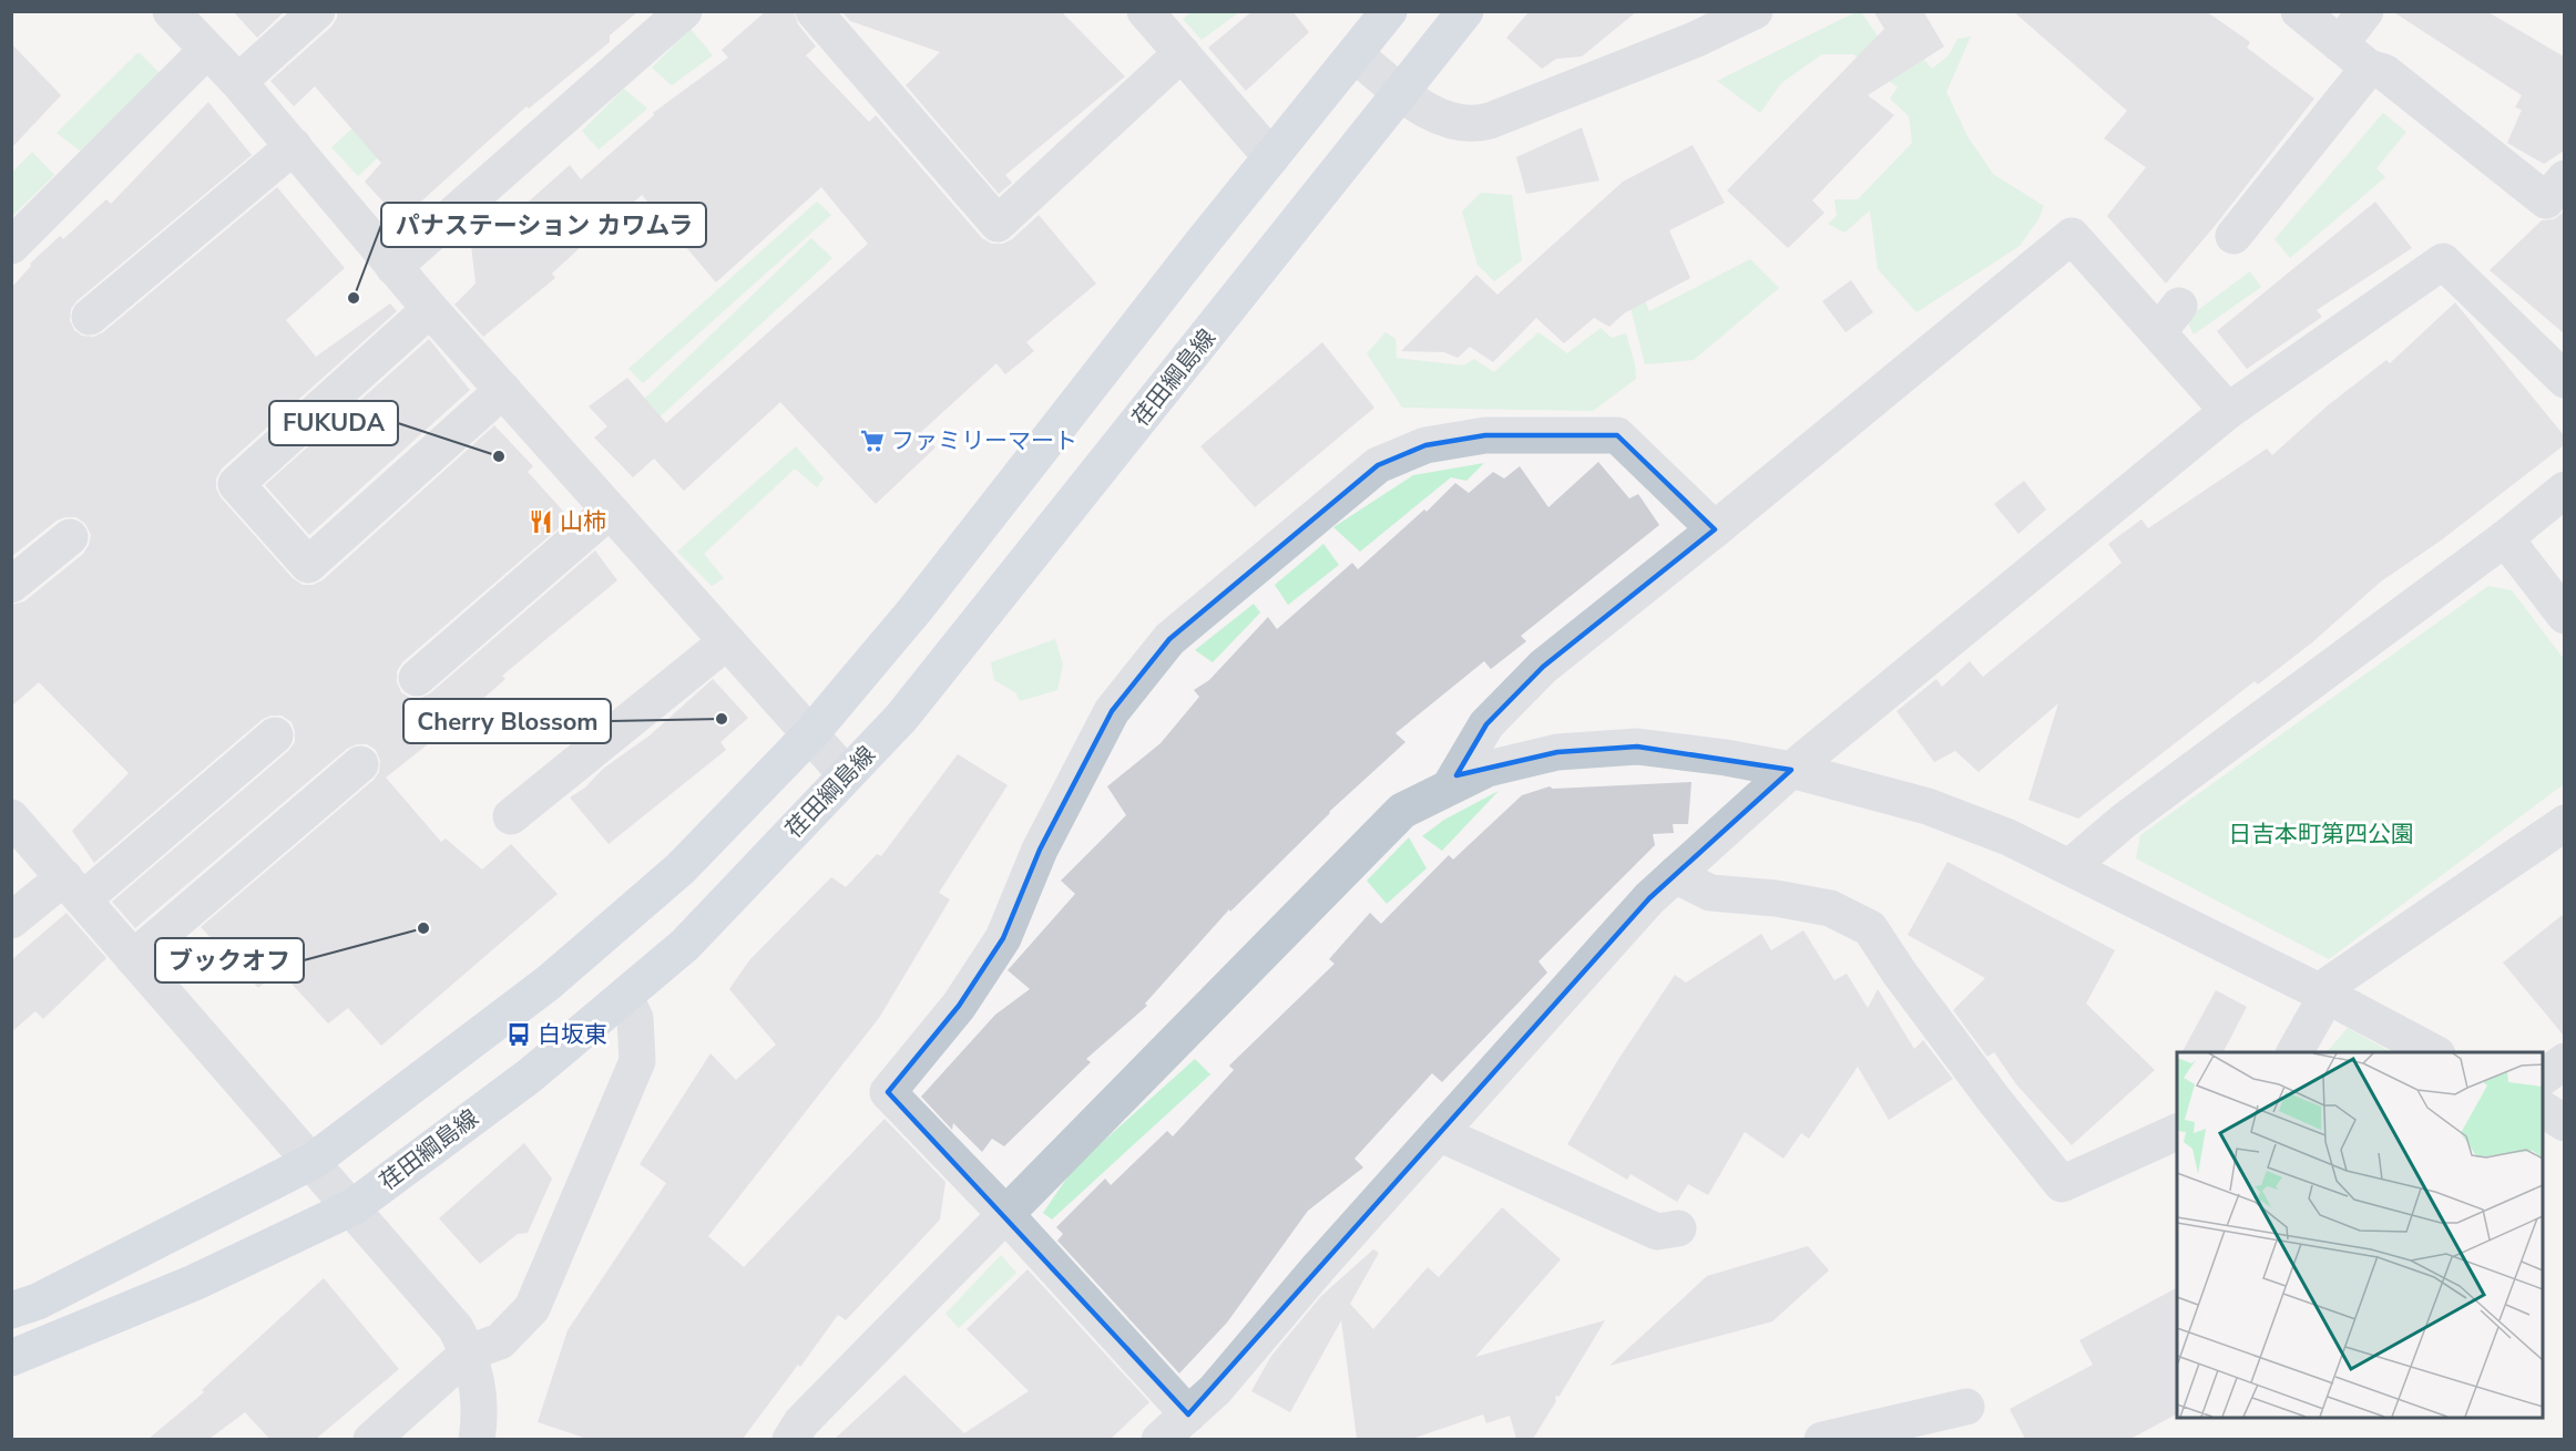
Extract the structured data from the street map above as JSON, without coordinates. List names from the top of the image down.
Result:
{
  "streets": {
    "main road": ["荏田綱島線"]
  },
  "parks": ["日吉本町第四公園"],
  "places": {
    "other": [
      "パナステーション カワムラ",
      "FUKUDA",
      "Cherry Blossom",
      "ブックオフ"
    ],
    "supermarket": ["ファミリーマート"],
    "restaurant": ["山柿"],
    "bus stop": ["白坂東"]
  }
}
